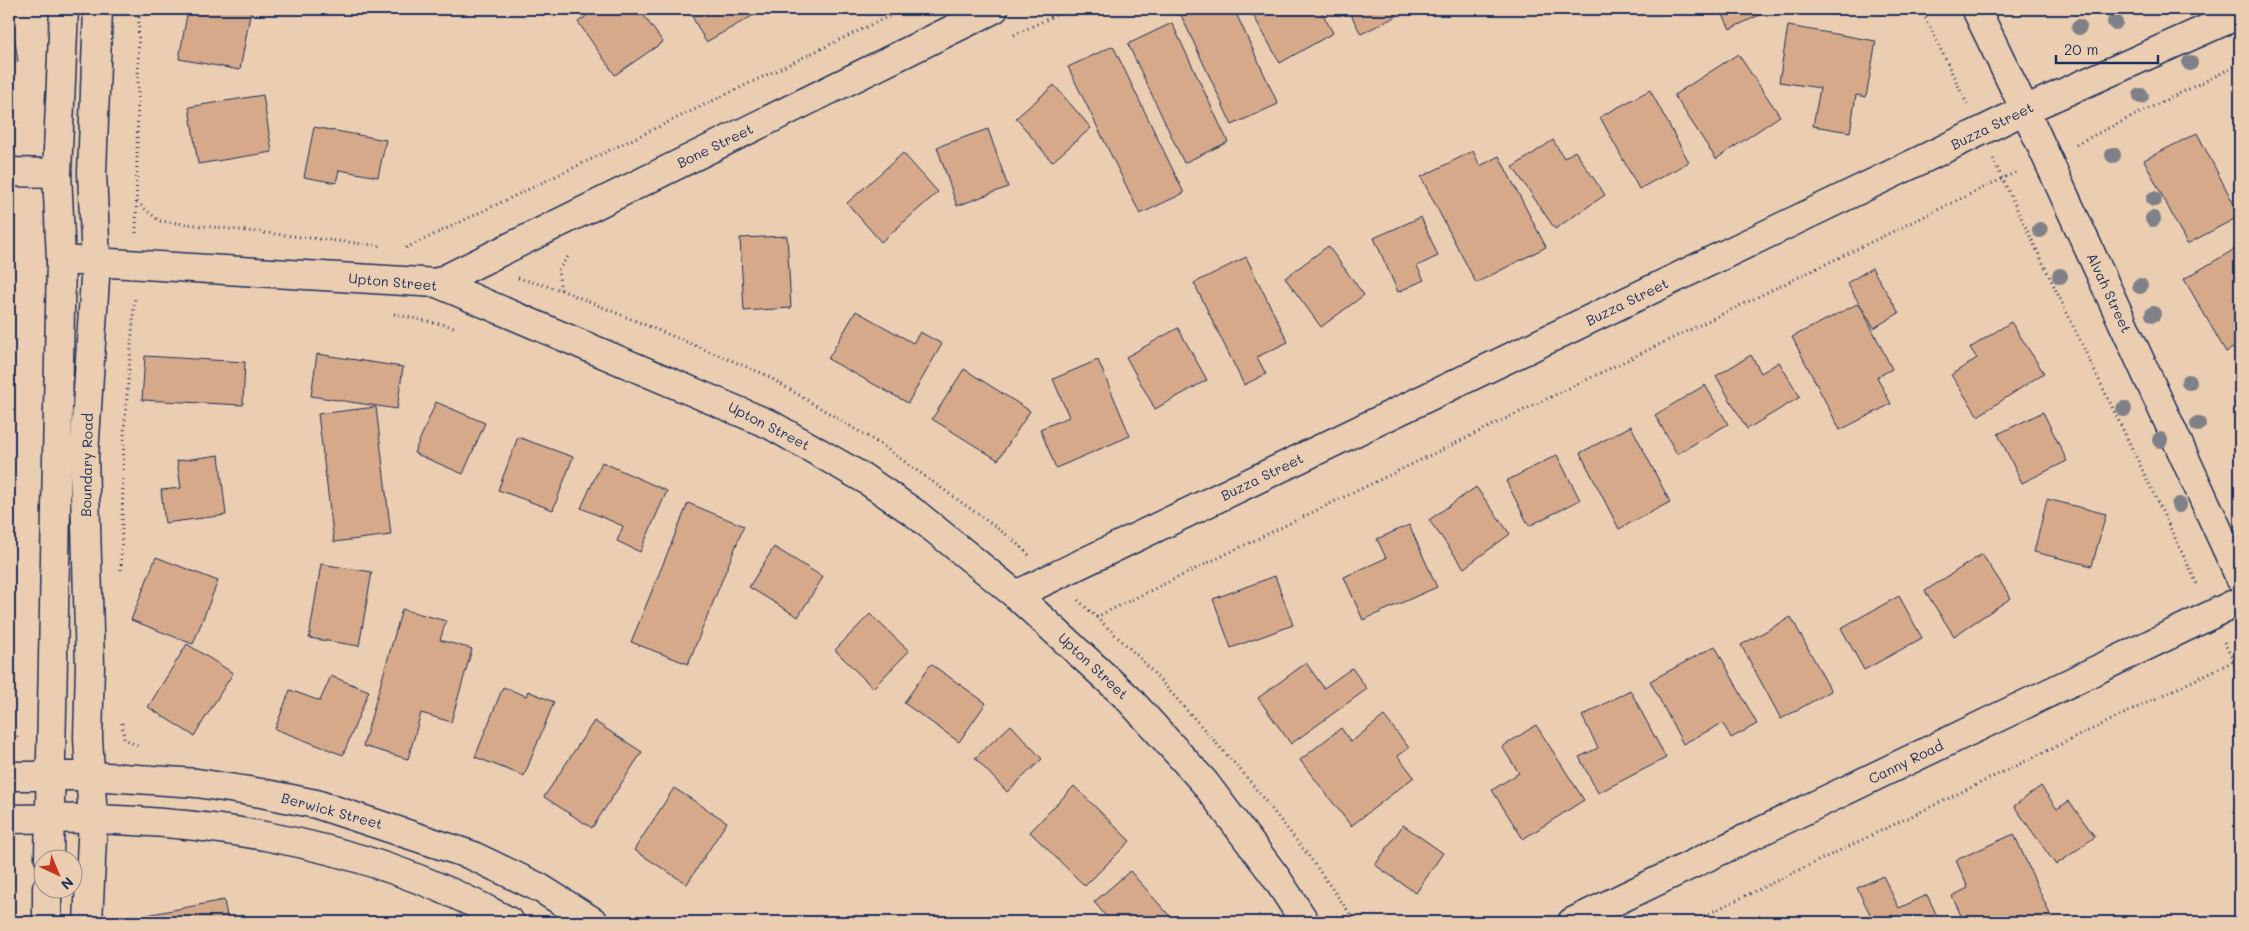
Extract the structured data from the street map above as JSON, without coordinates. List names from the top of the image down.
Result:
{
  "streets": {
    "street": [
      "Buzza Street",
      "Bone Street",
      "Upton Street",
      "Alvah Street",
      "Boundary Road",
      "Canny Road",
      "Berwick Street"
    ]
  },
  "crossings": [
    ["Buzza Street", "Upton Street"],
    ["Buzza Street", "Alvah Street"],
    ["Bone Street", "Upton Street"],
    ["Upton Street", "Boundary Road"],
    ["Boundary Road", "Berwick Street"]
  ],
  "scale_bar": "20 m",
  "north": "bottom right"
}
